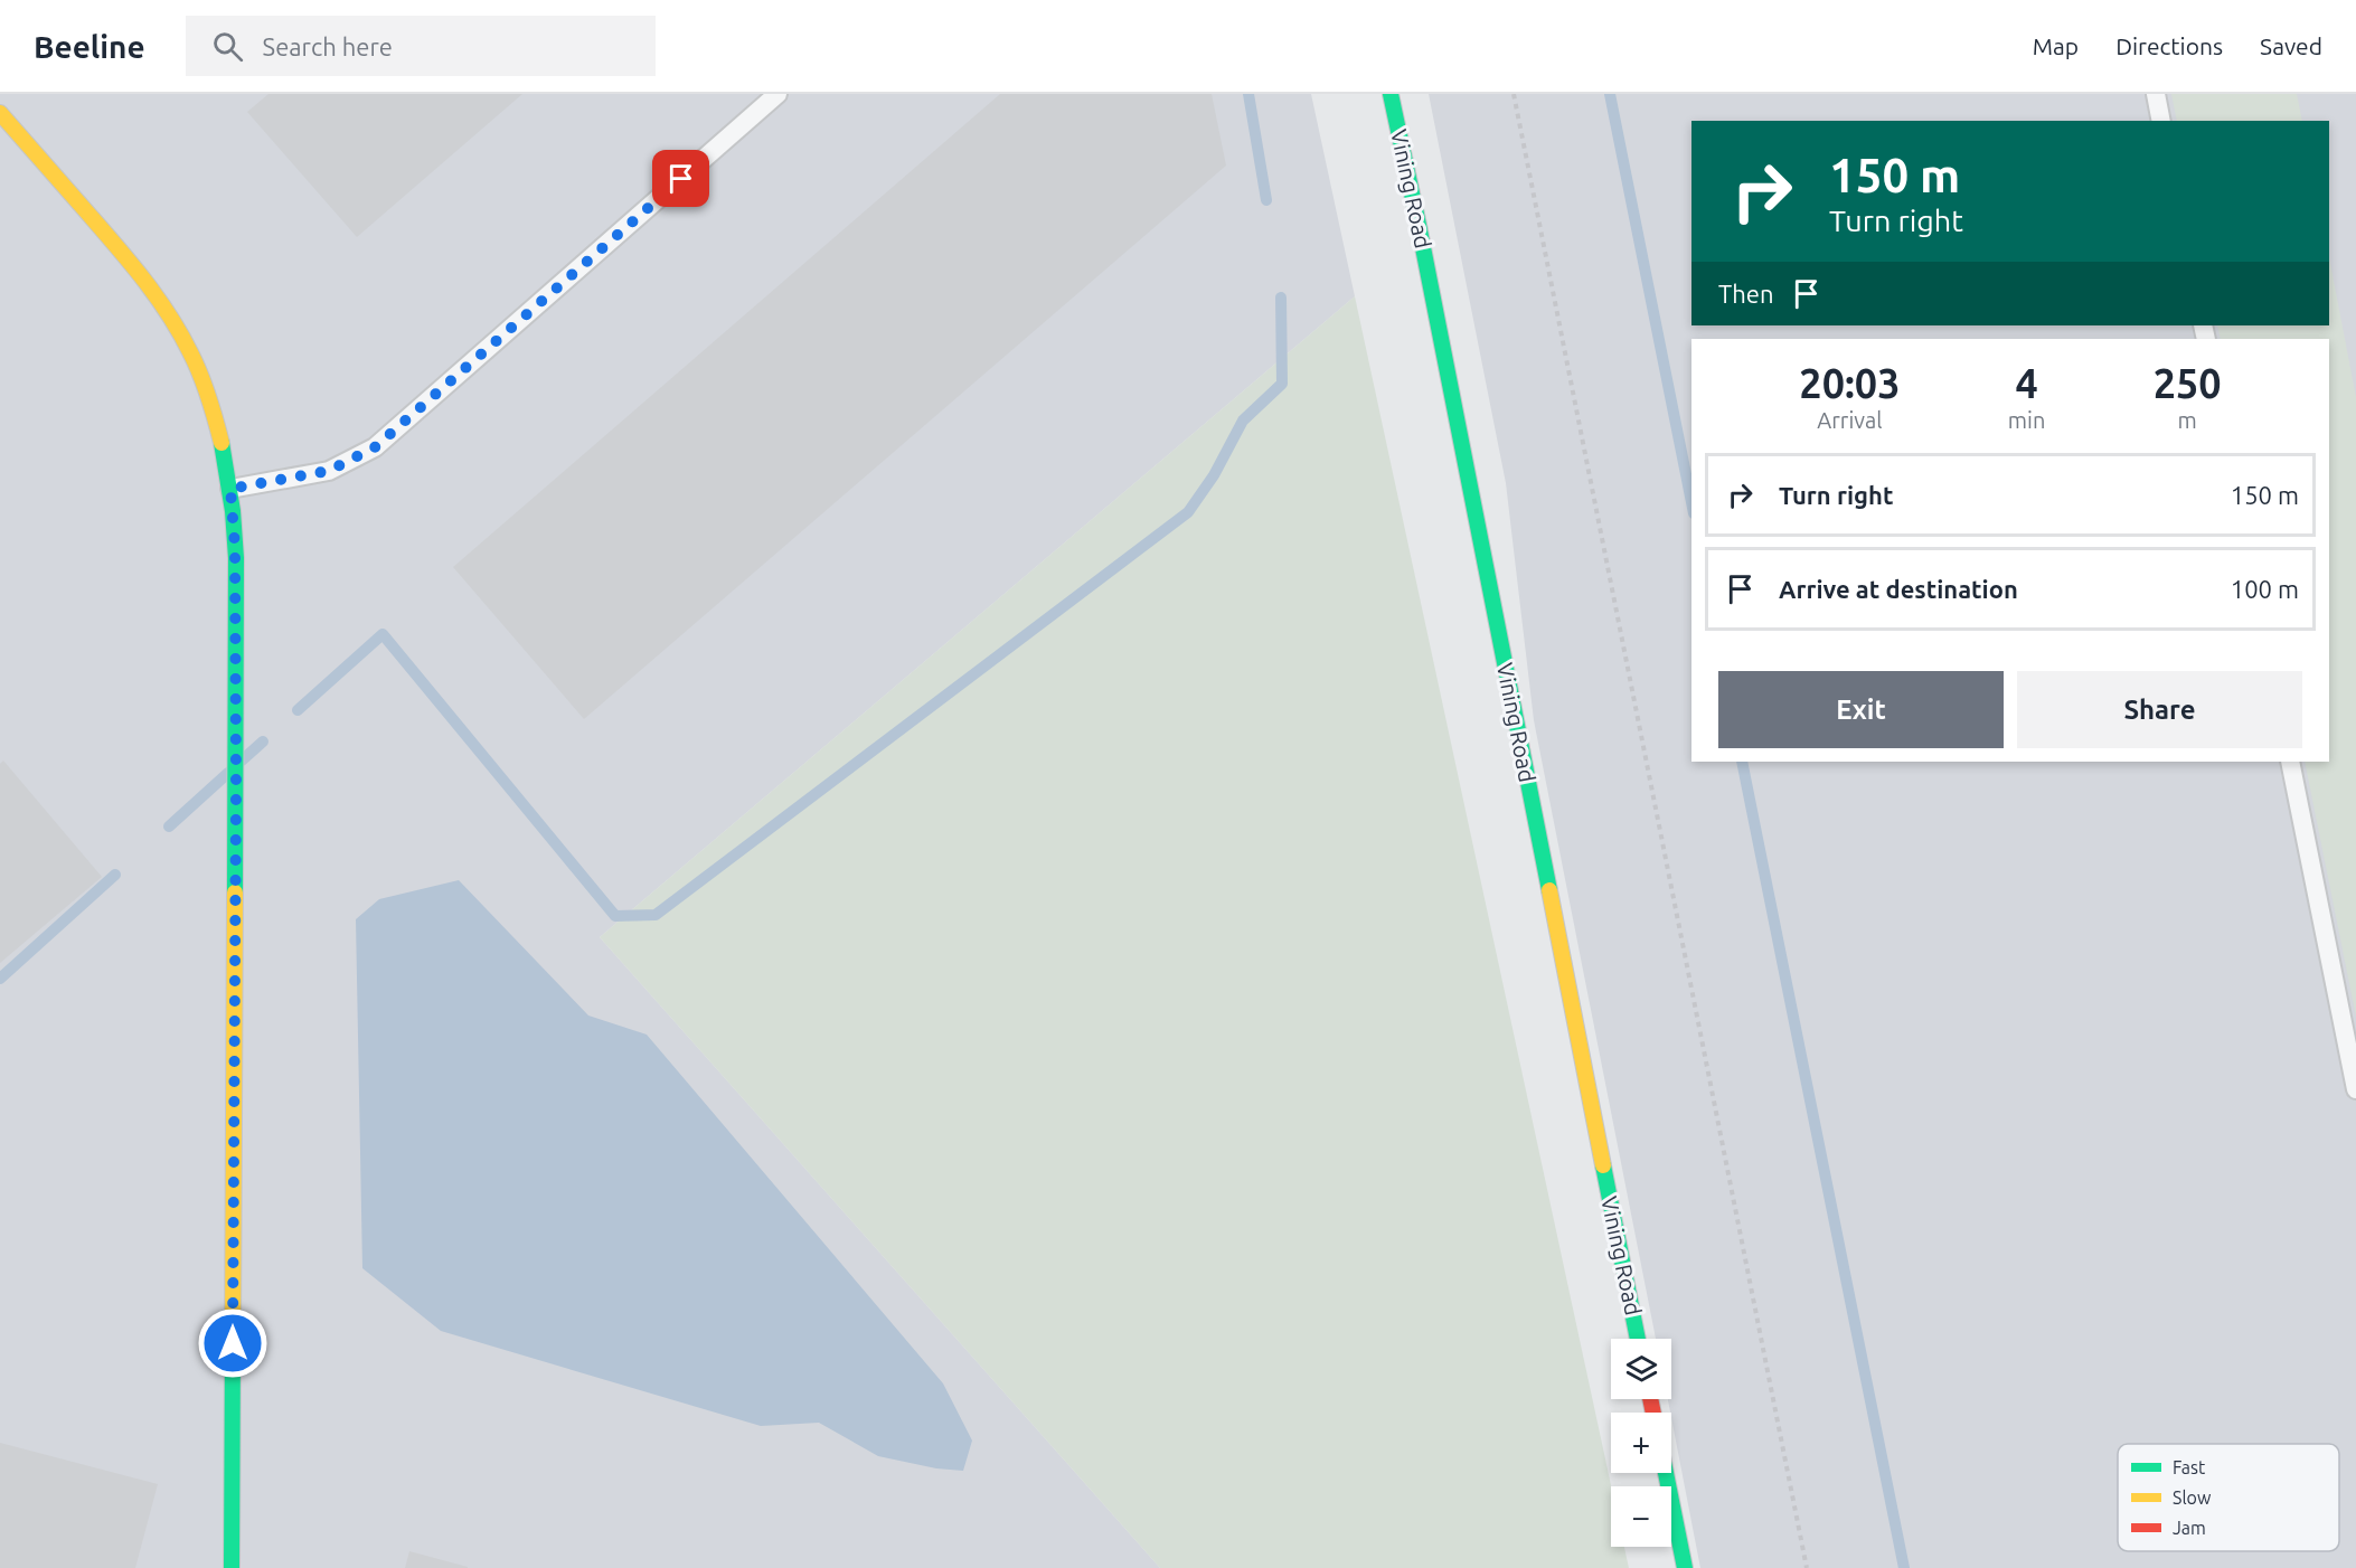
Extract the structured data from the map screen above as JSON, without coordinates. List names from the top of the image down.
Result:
{
  "streets": {
    "street": ["Vining Road"]
  },
  "legend": ["Fast", "Slow", "Jam"],
  "page": {
    "header": "Beeline",
    "search": "Search here",
    "nav": ["Map", "Directions", "Saved"],
    "turn": ["150 m", "Turn right"],
    "then": "Then",
    "eta": [
      "20:03",
      "Arrival",
      "4",
      "min",
      "250",
      "m"
    ],
    "list": [
      {
        "name": "Turn right",
        "value": "150 m"
      },
      {
        "name": "Arrive at destination",
        "value": "100 m"
      }
    ],
    "buttons": ["Exit", "Share"],
    "map_buttons": ["+", "−"]
  }
}
